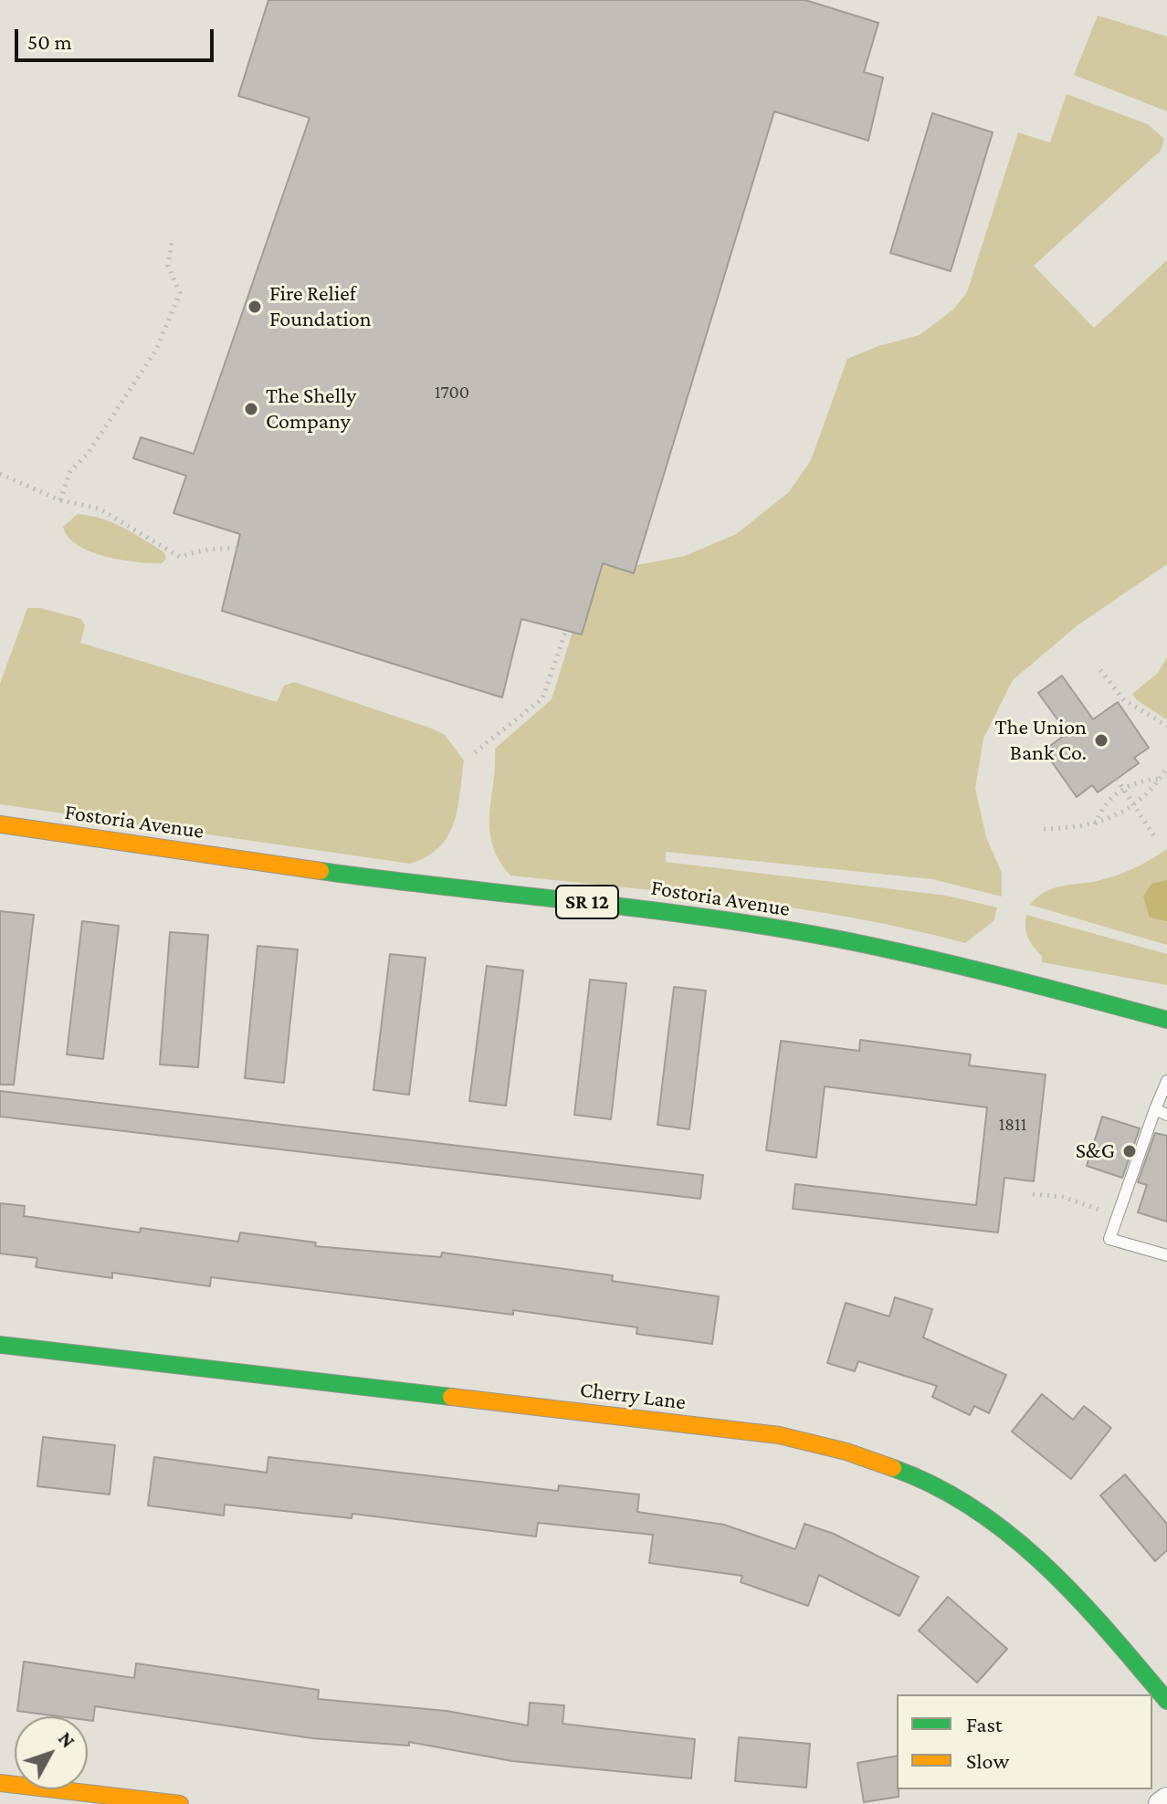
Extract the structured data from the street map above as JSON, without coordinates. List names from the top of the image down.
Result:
{
  "streets": {
    "street": ["Fostoria Avenue", "SR 12", "Cherry Lane"]
  },
  "places": [
    "Fire Relief Foundation",
    "The Shelly Company",
    "The Union Bank Co.",
    "S&G"
  ],
  "house_numbers": ["1700", "1811"],
  "legend": ["Fast", "Slow"],
  "scale_bar": "50 m",
  "north": "top right"
}
